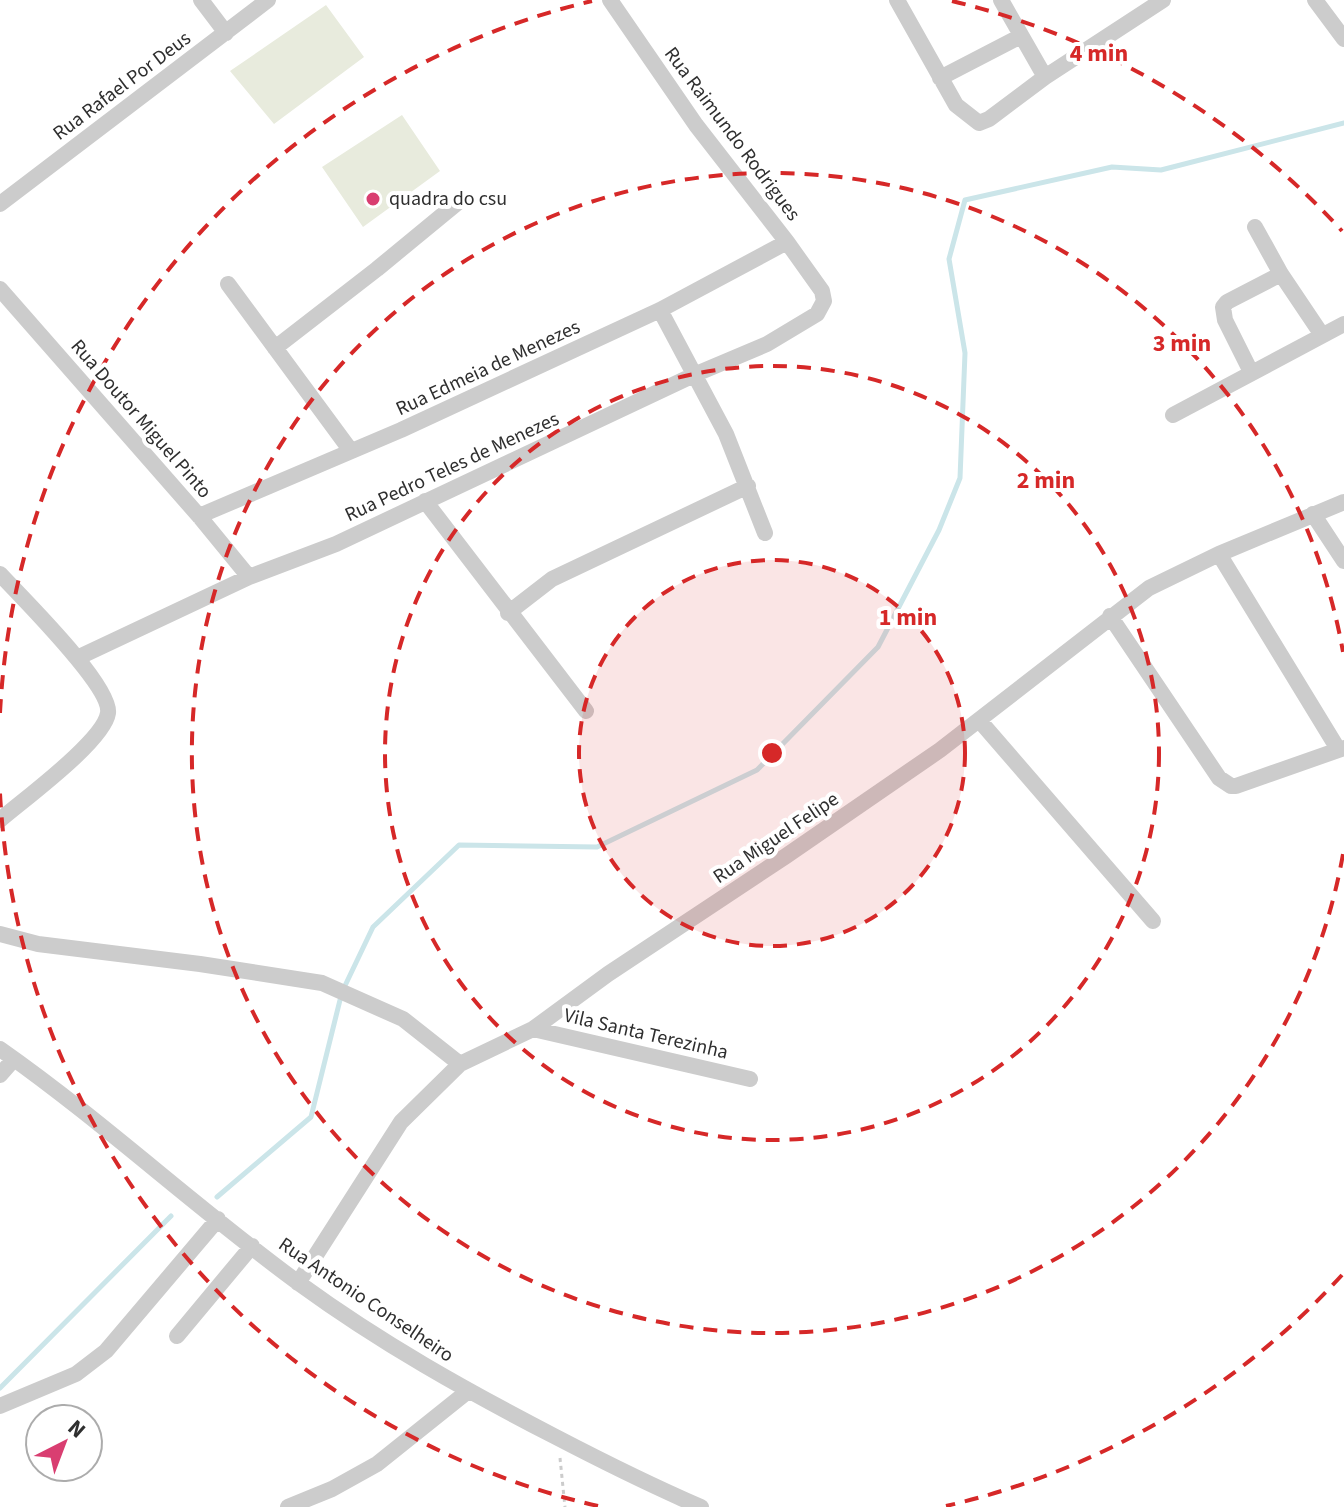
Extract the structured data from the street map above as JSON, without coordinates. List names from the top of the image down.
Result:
{
  "streets": {
    "street": [
      "Rua Rafael Por Deus",
      "Rua Raimundo Rodrigues",
      "Rua Edmeia de Menezes",
      "Rua Doutor Miguel Pinto",
      "Rua Pedro Teles de Menezes",
      "Rua Miguel Felipe",
      "Vila Santa Terezinha",
      "Rua Antonio Conselheiro"
    ]
  },
  "crossings": [
    ["Rua Raimundo Rodrigues", "Rua Edmeia de Menezes"],
    ["Rua Raimundo Rodrigues", "Rua Pedro Teles de Menezes"],
    ["Rua Edmeia de Menezes", "Rua Doutor Miguel Pinto"],
    ["Rua Doutor Miguel Pinto", "Rua Pedro Teles de Menezes"],
    ["Rua Miguel Felipe", "Vila Santa Terezinha"],
    ["Rua Miguel Felipe", "Rua Antonio Conselheiro"]
  ],
  "places": ["quadra do csu"],
  "north": "top right",
  "rings": [
    "4 min",
    "3 min",
    "2 min",
    "1 min"
  ]
}
